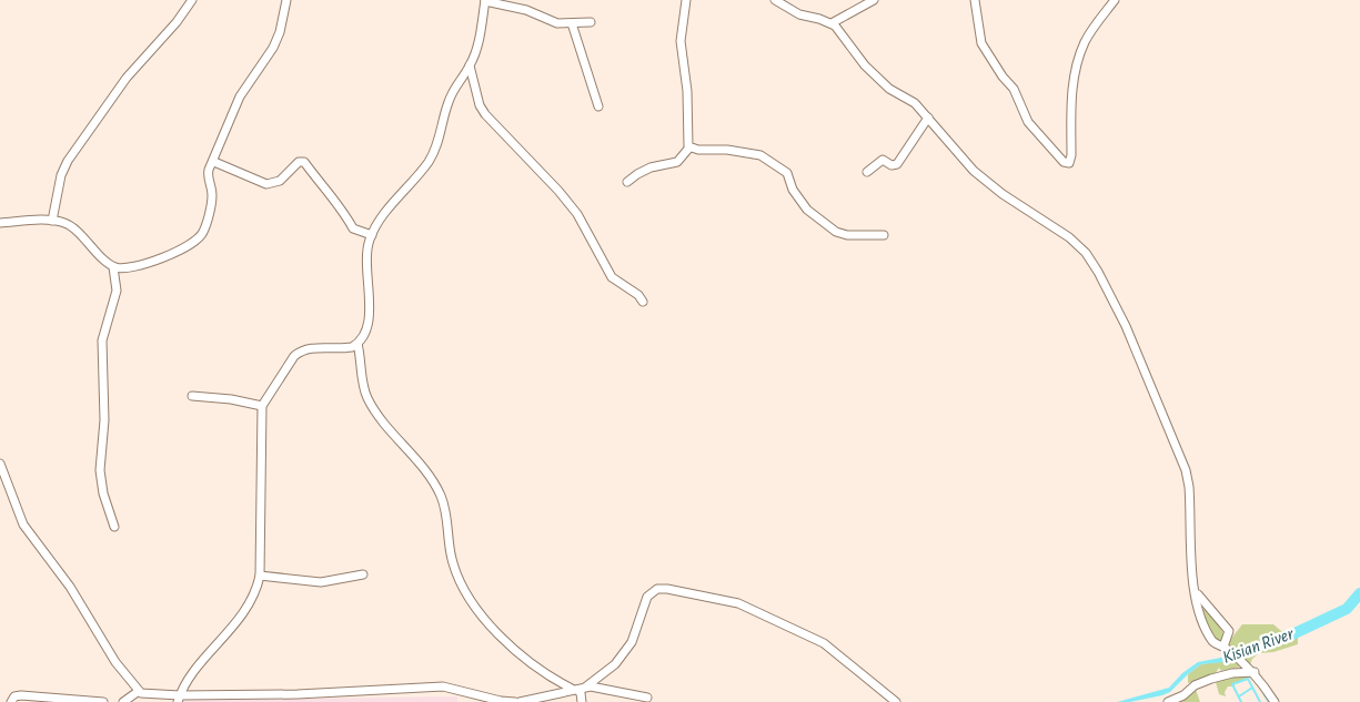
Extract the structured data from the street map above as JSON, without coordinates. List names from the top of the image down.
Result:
{
  "water": ["Kisian River"]
}
